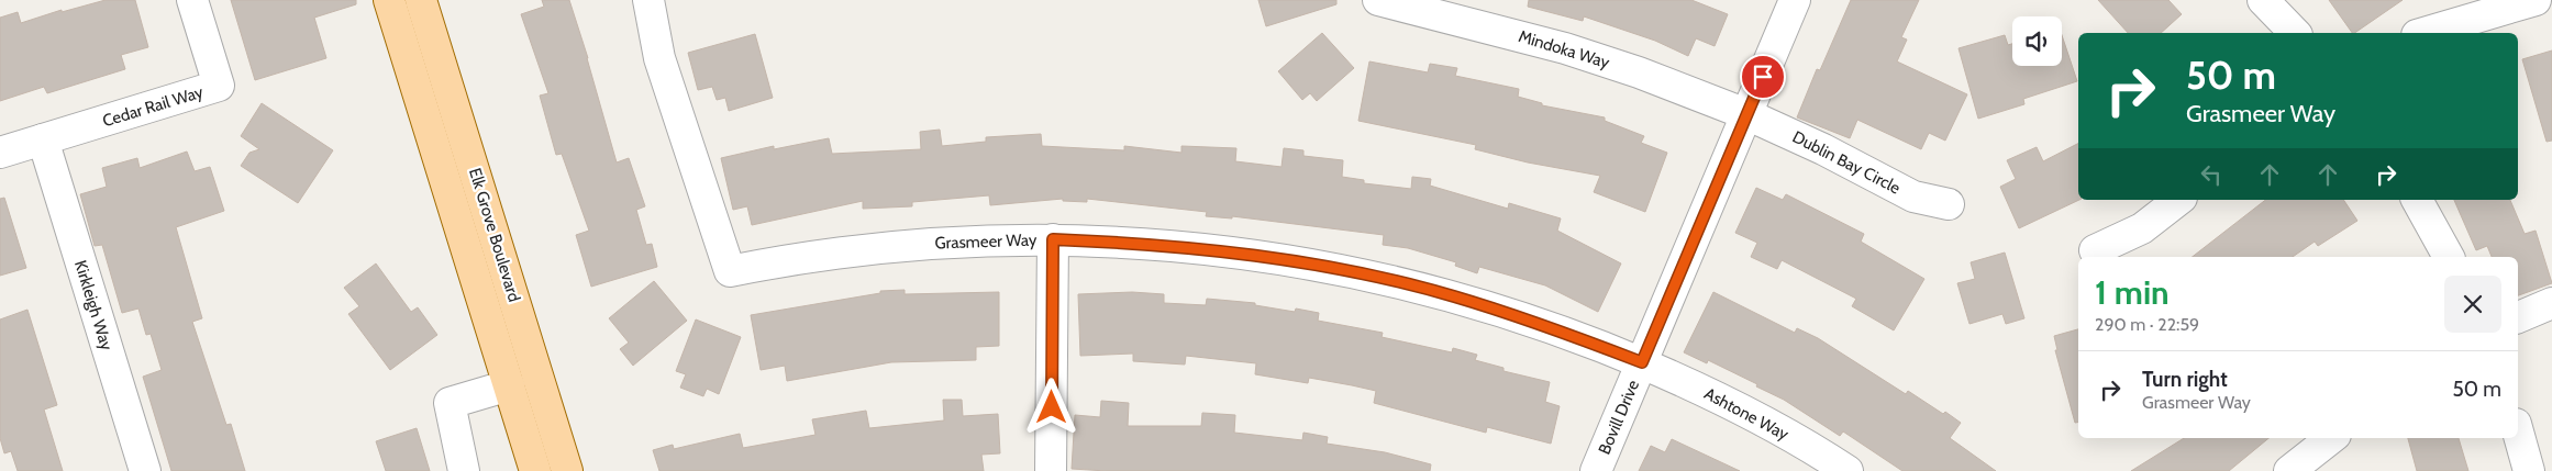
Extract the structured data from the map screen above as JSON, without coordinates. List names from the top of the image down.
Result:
{
  "streets": {
    "main road": ["Elk Grove Boulevard"],
    "street": [
      "Mindoka Way",
      "Cedar Rail Way",
      "Dublin Bay Circle",
      "Grasmeer Way",
      "Kirkleigh Way",
      "Ashtone Way",
      "Bovill Drive"
    ]
  },
  "crossings": [
    ["Mindoka Way", "Dublin Bay Circle"],
    ["Mindoka Way", "Bovill Drive"],
    ["Cedar Rail Way", "Kirkleigh Way"],
    ["Dublin Bay Circle", "Bovill Drive"],
    ["Grasmeer Way", "Ashtone Way"],
    ["Grasmeer Way", "Bovill Drive"],
    ["Ashtone Way", "Bovill Drive"]
  ],
  "page": {
    "turn": ["50 m", "Grasmeer Way"],
    "heading": ["1 min", "290 m · 22:59"],
    "list": [
      {
        "name": "Turn right",
        "note": "Grasmeer Way",
        "value": "50 m"
      }
    ]
  }
}
